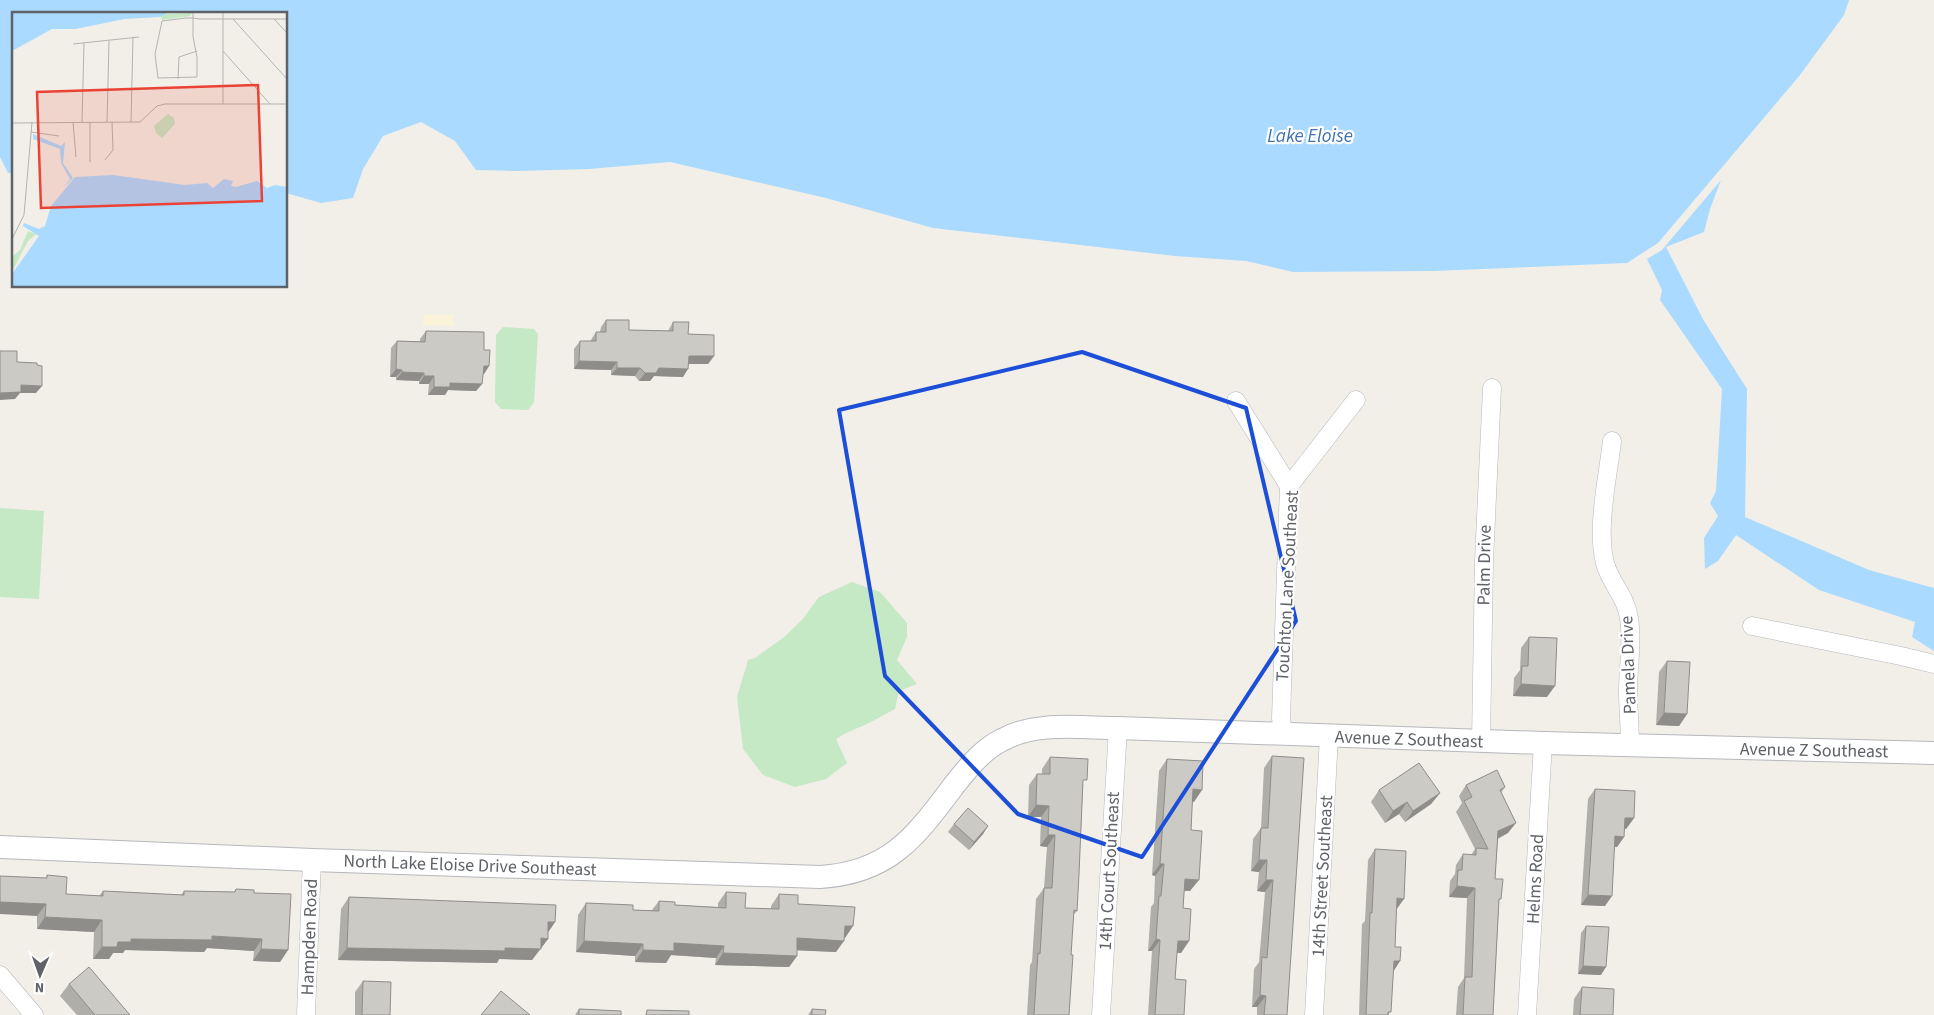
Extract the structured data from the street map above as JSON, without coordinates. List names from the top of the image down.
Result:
{
  "streets": {
    "street": [
      "Palm Drive",
      "Touchton Lane Southeast",
      "Pamela Drive",
      "Avenue Z Southeast",
      "North Lake Eloise Drive Southeast",
      "14th Court Southeast",
      "14th Street Southeast",
      "Helms Road",
      "Hampden Road"
    ]
  },
  "crossings": [
    ["Palm Drive", "Avenue Z Southeast"],
    ["Touchton Lane Southeast", "Avenue Z Southeast"],
    ["Pamela Drive", "Avenue Z Southeast"],
    ["Avenue Z Southeast", "North Lake Eloise Drive Southeast"],
    ["Avenue Z Southeast", "14th Court Southeast"],
    ["Avenue Z Southeast", "14th Street Southeast"],
    ["Avenue Z Southeast", "Helms Road"],
    ["North Lake Eloise Drive Southeast", "Hampden Road"]
  ],
  "water": ["Lake Eloise"],
  "north": "bottom"
}
